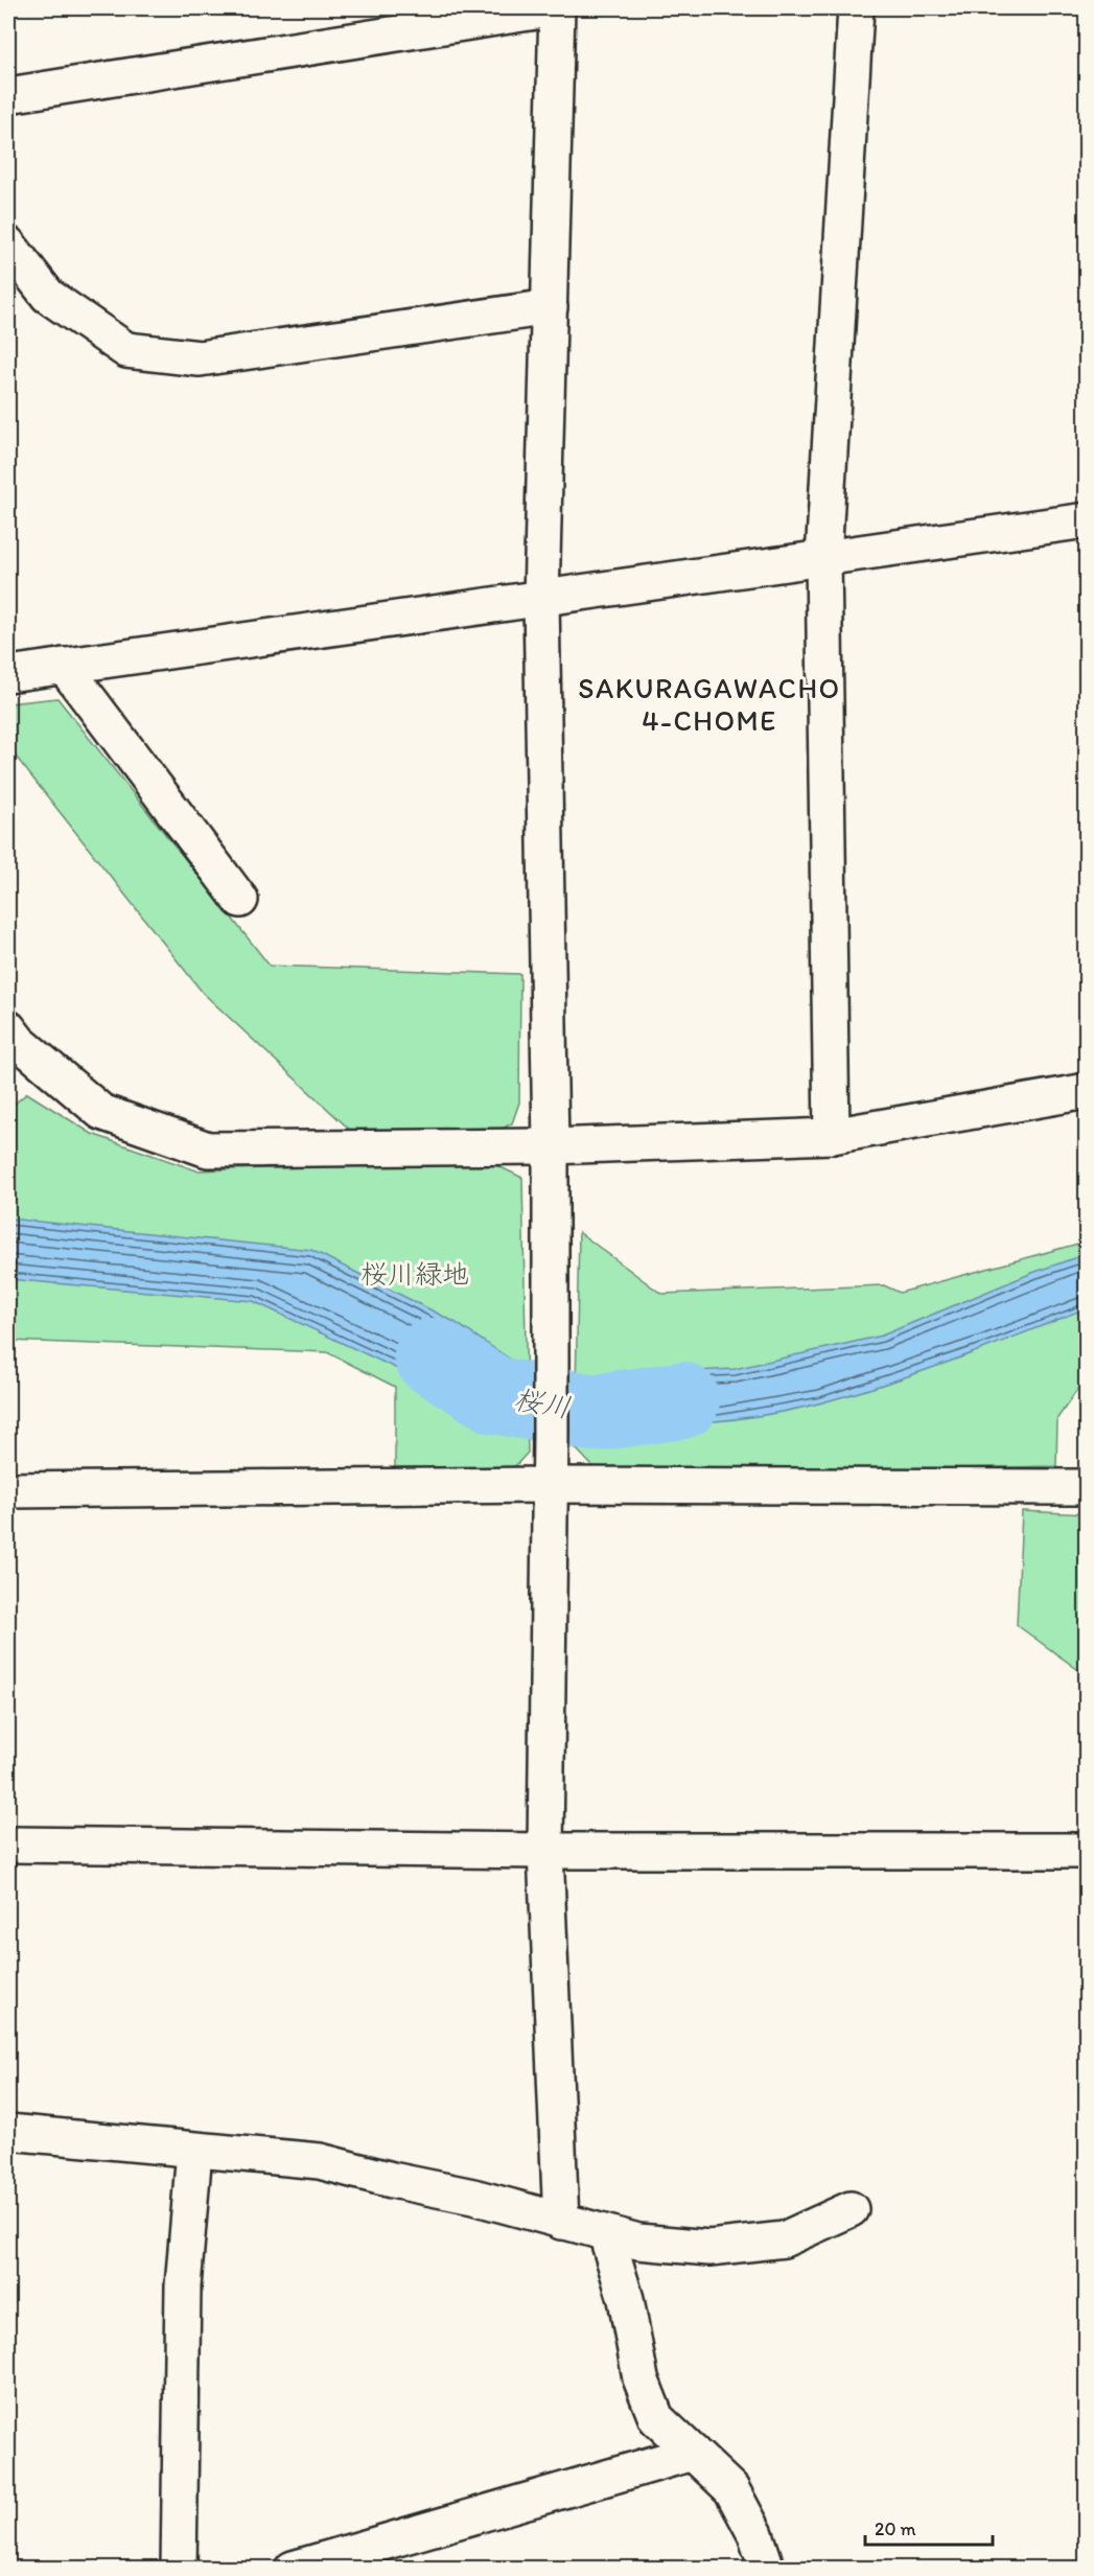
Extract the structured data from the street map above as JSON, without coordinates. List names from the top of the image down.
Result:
{
  "districts": ["SAKURAGAWACHO 4-CHOME"],
  "water": ["桜川"],
  "parks": ["桜川緑地"],
  "scale_bar": "20 m"
}
